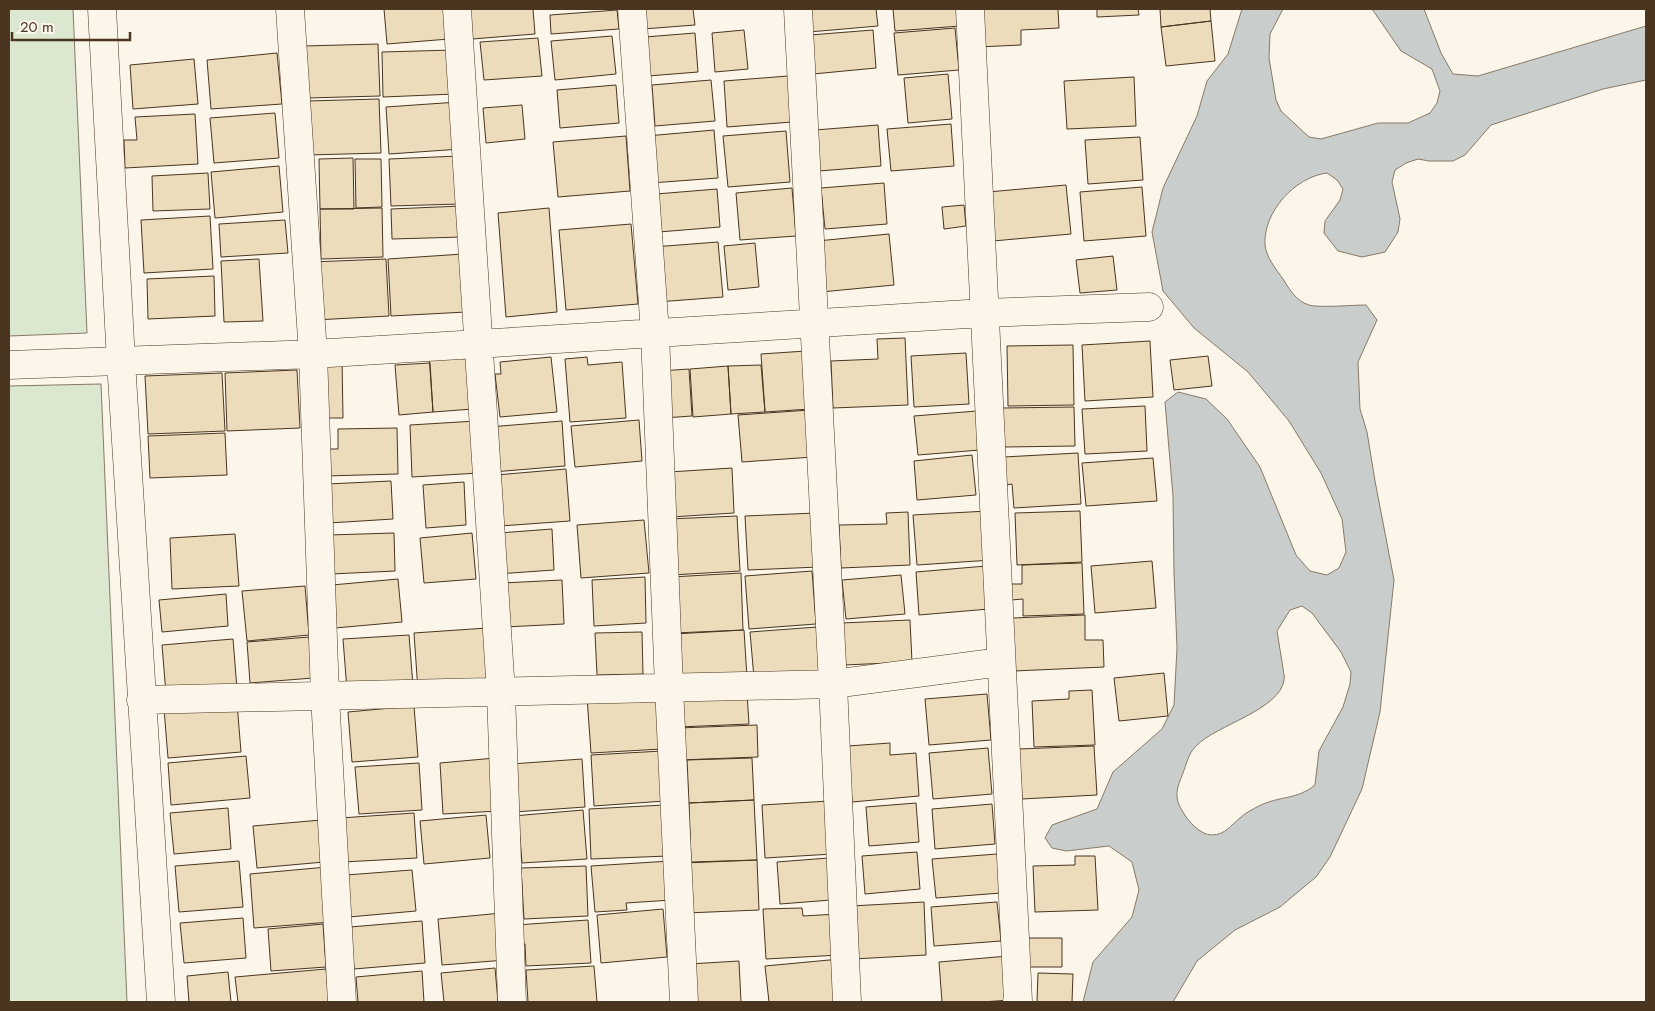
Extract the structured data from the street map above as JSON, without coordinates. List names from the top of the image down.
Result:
{
  "scale_bar": "20 m"
}
